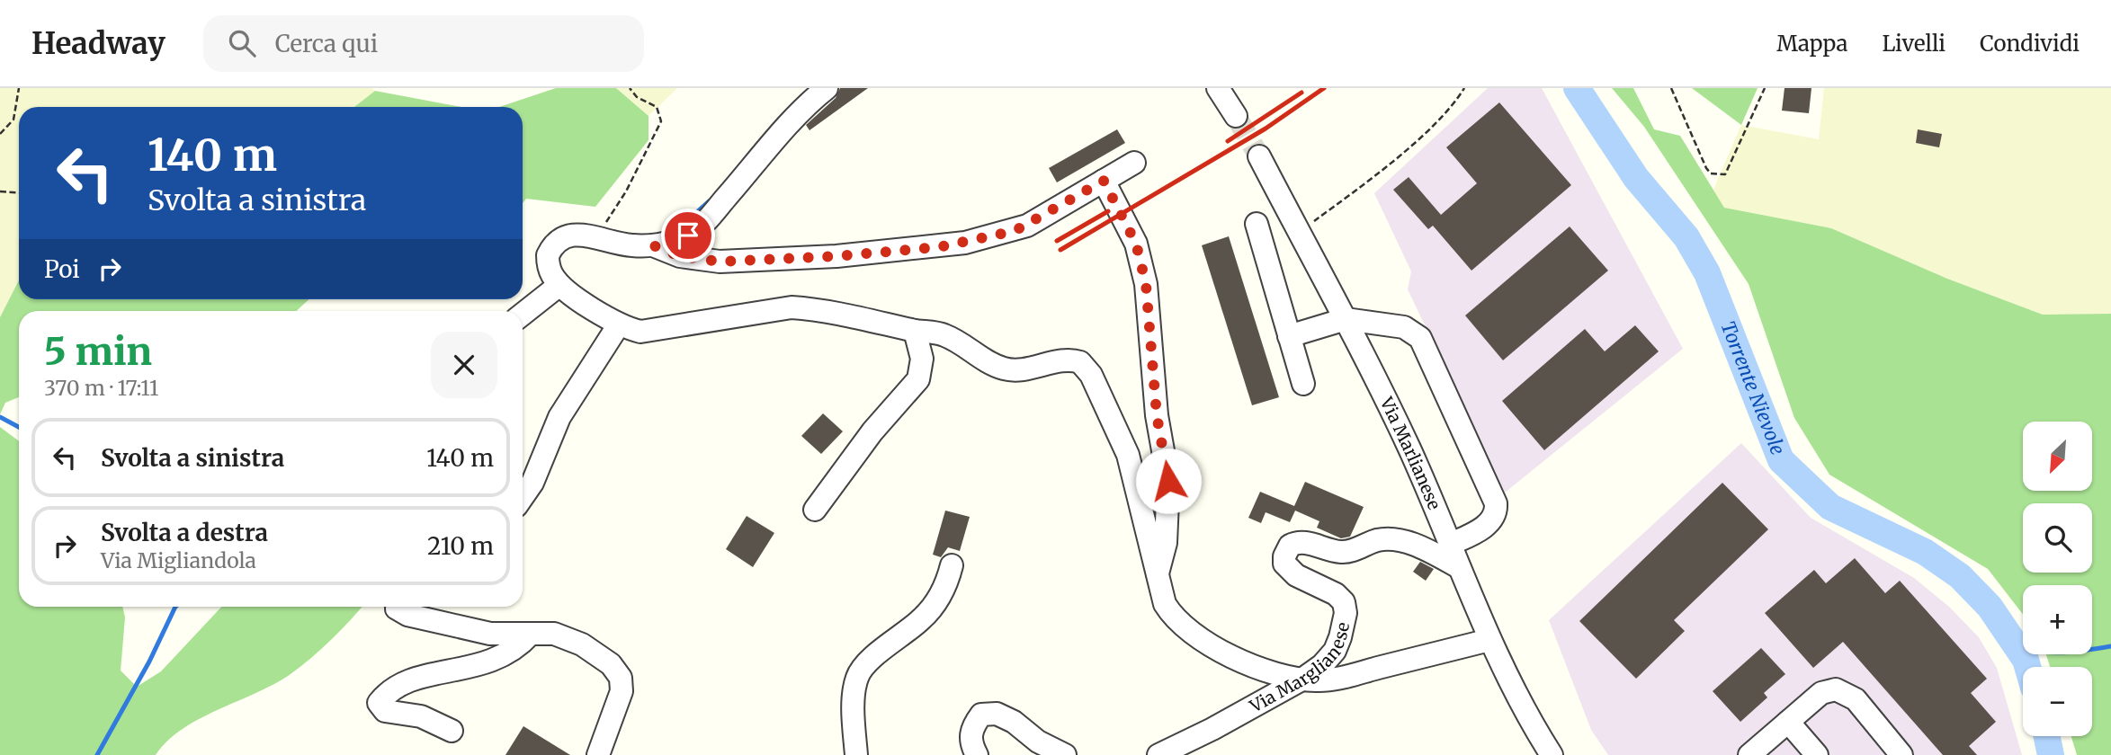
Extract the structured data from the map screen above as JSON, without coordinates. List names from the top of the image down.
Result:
{
  "streets": {
    "street": ["Via Marlianese", "Via Marglianese"]
  },
  "crossings": [
    ["Via Marlianese", "Via Marglianese"]
  ],
  "water": ["Torrente Nievole"],
  "north": "bottom left",
  "page": {
    "header": "Headway",
    "search": "Cerca qui",
    "nav": ["Mappa", "Livelli", "Condividi"],
    "turn": ["140 m", "Svolta a sinistra"],
    "then": "Poi",
    "heading": ["5 min", "370 m · 17:11"],
    "list": [
      {
        "name": "Svolta a sinistra",
        "value": "140 m"
      },
      {
        "name": "Svolta a destra",
        "note": "Via Migliandola",
        "value": "210 m"
      }
    ],
    "map_buttons": ["+", "−"]
  }
}
